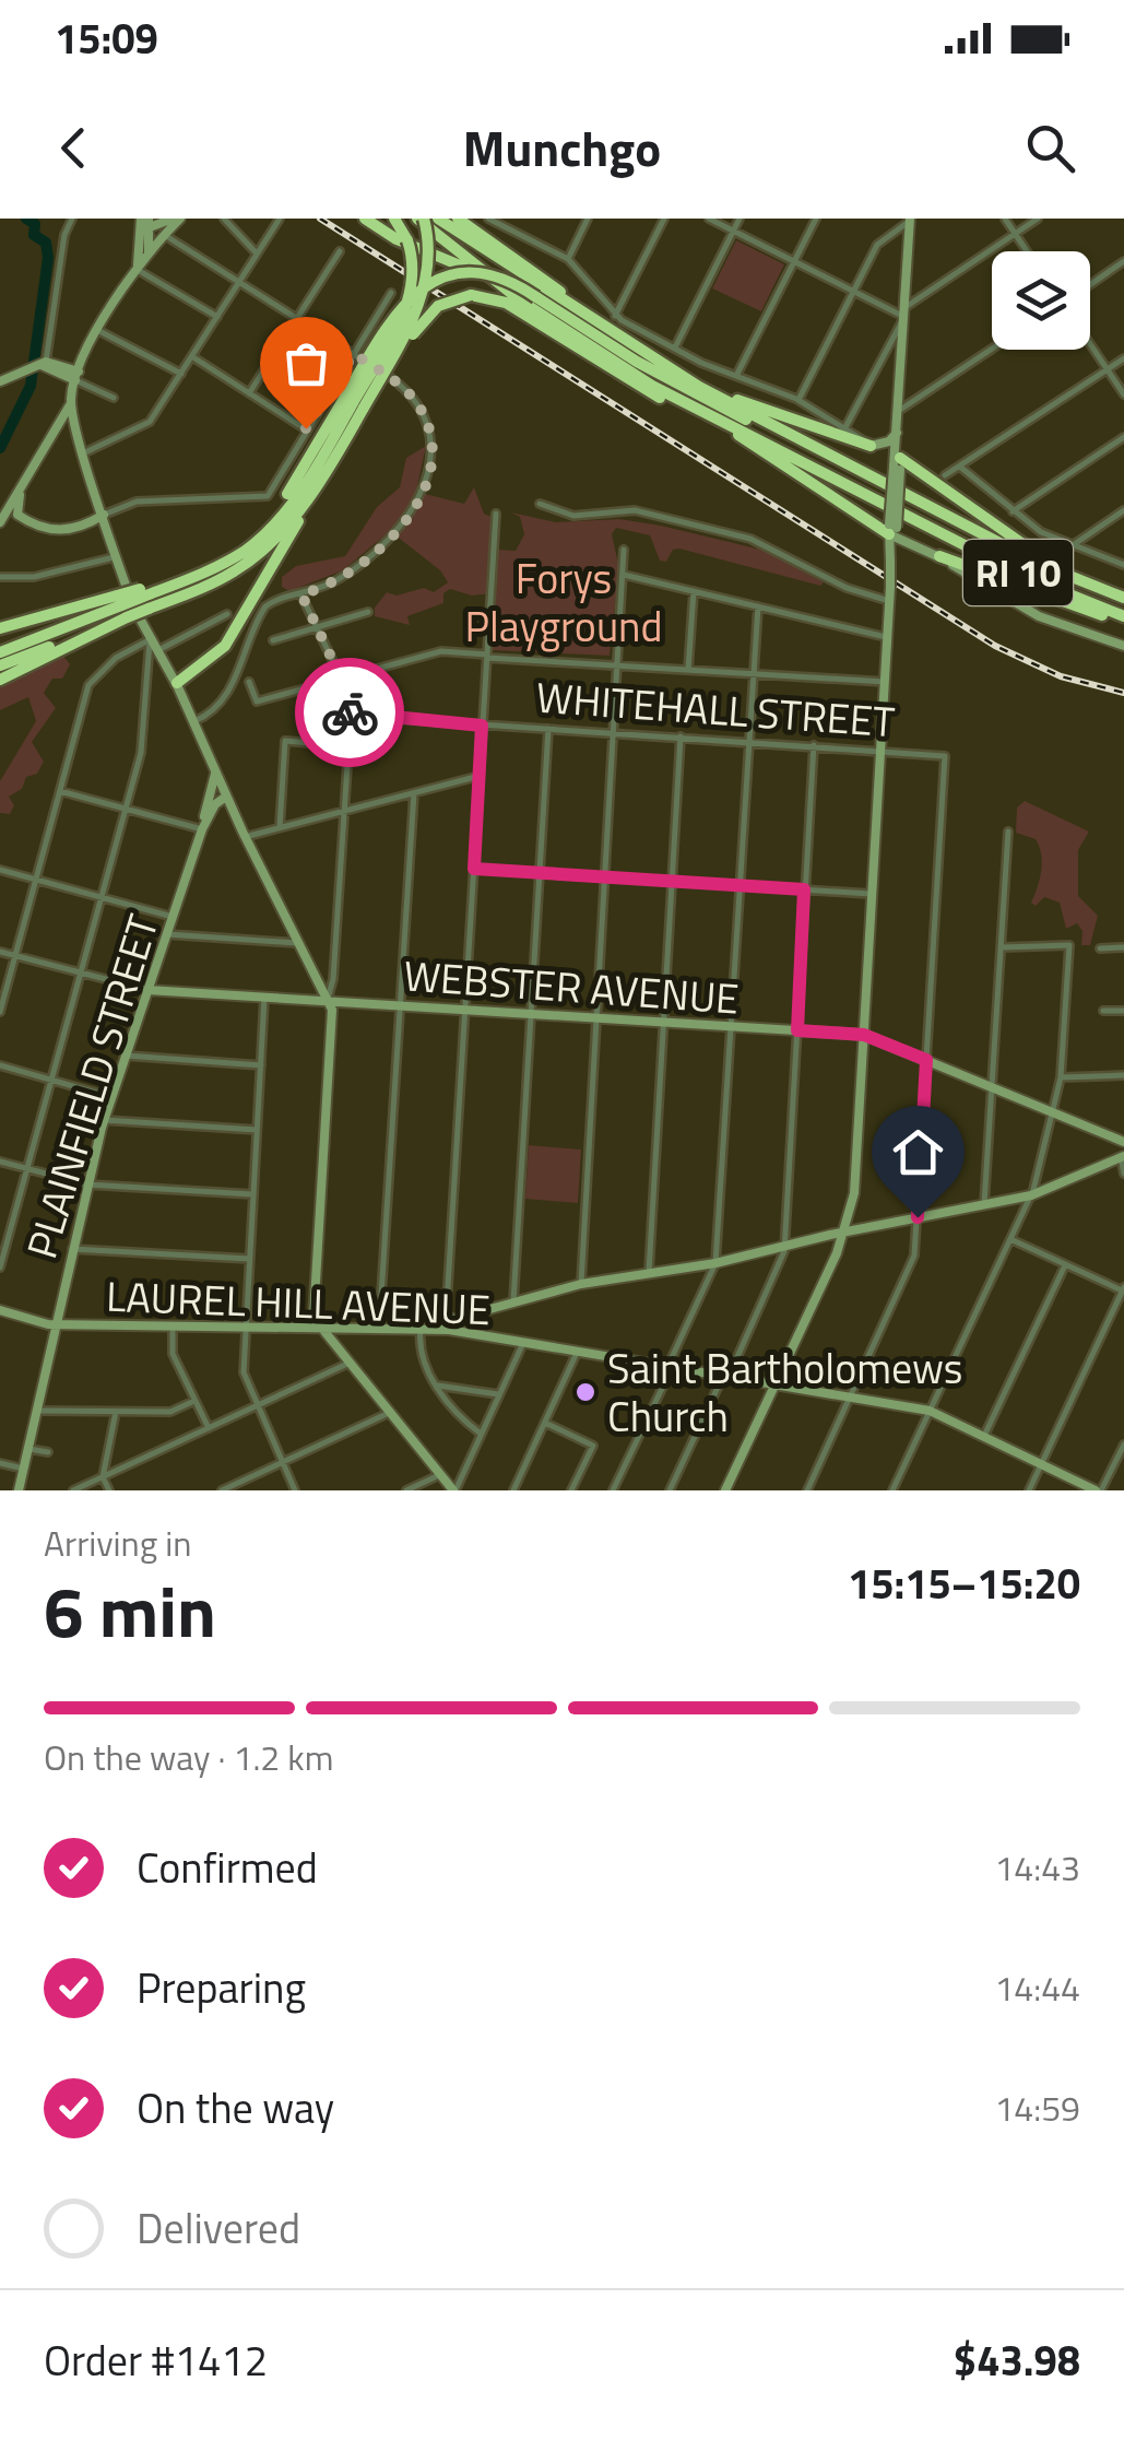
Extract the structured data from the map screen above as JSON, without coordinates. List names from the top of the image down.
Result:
{
  "streets": {
    "highway": ["RI 10"],
    "main road": ["WEBSTER AVENUE", "PLAINFIELD STREET", "LAUREL HILL AVENUE"],
    "street": ["WHITEHALL STREET"]
  },
  "crossings": [
    ["WHITEHALL STREET", "WEBSTER AVENUE"],
    ["WEBSTER AVENUE", "PLAINFIELD STREET"],
    ["PLAINFIELD STREET", "LAUREL HILL AVENUE"]
  ],
  "parks": ["Forys Playground"],
  "places": ["Saint Bartholomews Church"],
  "page": {
    "status": "15:09",
    "header": "Munchgo",
    "heading": ["6 min", "Arriving in", "15:15–15:20"],
    "panel": ["Order #1412", "$43.98"],
    "bar": "On the way · 1.2 km",
    "list": [
      ["Confirmed", "14:43"],
      ["Preparing", "14:44"],
      ["On the way", "14:59"],
      "Delivered"
    ]
  }
}
